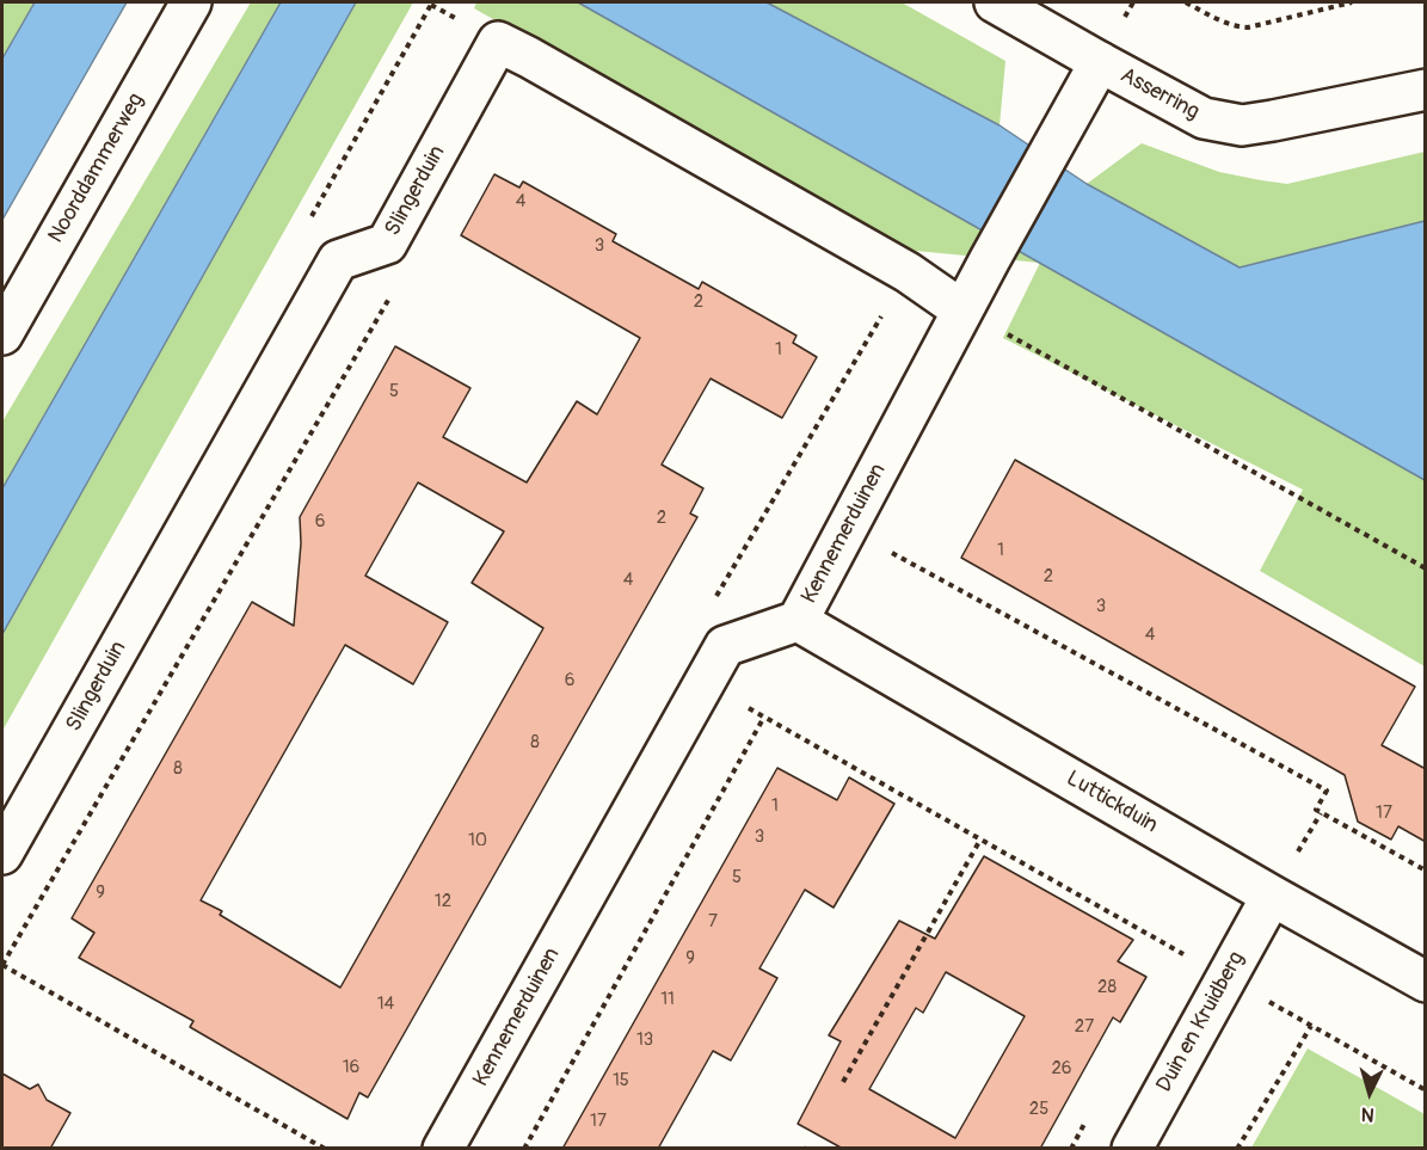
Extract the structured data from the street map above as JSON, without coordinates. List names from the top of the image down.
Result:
{
  "streets": {
    "street": [
      "Asserring",
      "Noorddammerweg",
      "Slingerduin",
      "Kennemerduinen",
      "Luttickduin",
      "Duin en Kruidberg"
    ]
  },
  "crossings": [
    ["Asserring", "Kennemerduinen"],
    ["Slingerduin", "Kennemerduinen"],
    ["Kennemerduinen", "Luttickduin"],
    ["Luttickduin", "Duin en Kruidberg"]
  ],
  "house_numbers": [
    "4",
    "3",
    "2",
    "1",
    "5",
    "2",
    "6",
    "1",
    "2",
    "4",
    "3",
    "4",
    "6",
    "8",
    "8",
    "1",
    "17",
    "3",
    "10",
    "5",
    "9",
    "12",
    "7",
    "9",
    "28",
    "11",
    "14",
    "27",
    "13",
    "16",
    "26",
    "15",
    "25",
    "17"
  ],
  "north": "bottom"
}
